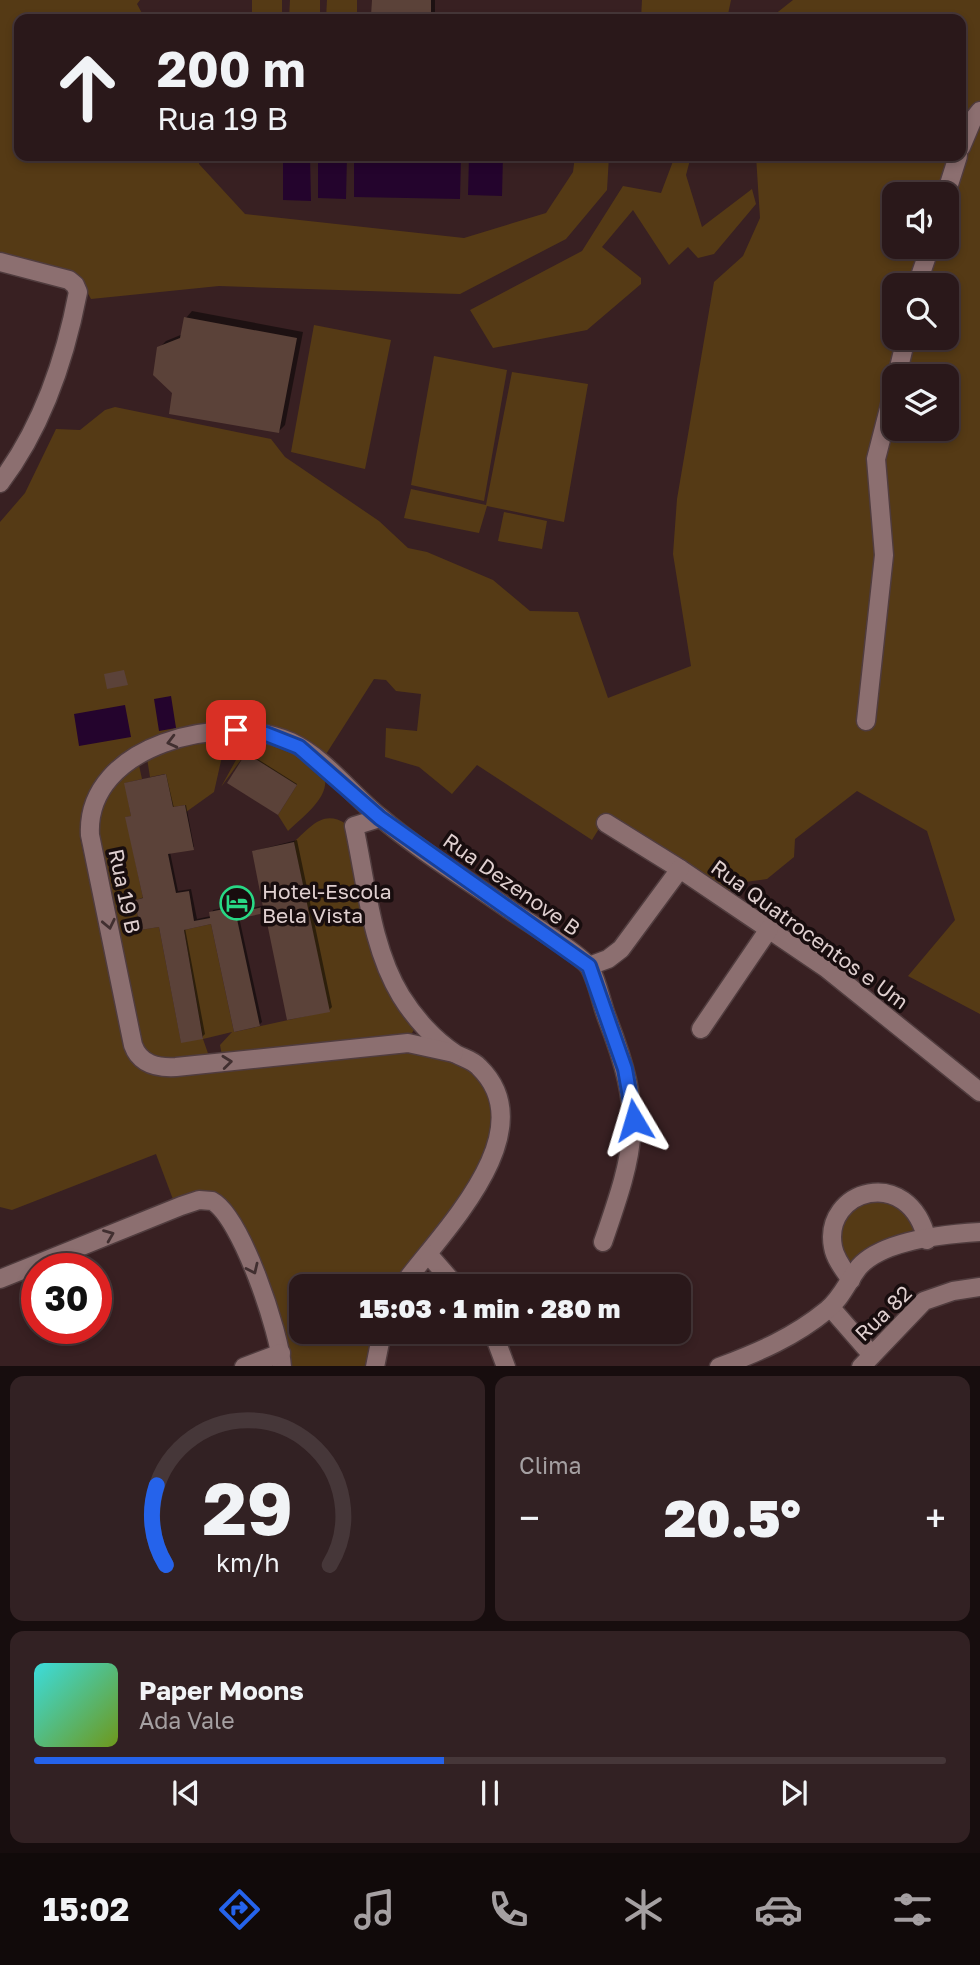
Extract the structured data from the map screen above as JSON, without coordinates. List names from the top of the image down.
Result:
{
  "streets": {
    "street": [
      "Rua Dezenove B",
      "Rua 19 B",
      "Rua Quatrocentos e Um",
      "Rua 82"
    ]
  },
  "crossings": [
    ["Rua Dezenove B", "Rua 19 B"]
  ],
  "places": {
    "hotel": ["Hotel-Escola Bela Vista"]
  },
  "page": {
    "turn": ["200 m", "Rua 19 B"],
    "limit": "30",
    "trip": "15:03 · 1 min · 280 m",
    "tile": "Clima",
    "heat": ["−", "20.5°", "+"],
    "song": ["Paper Moons", "Ada Vale"],
    "tabs": "15:02",
    "gauge": ["29", "km/h"]
  }
}
